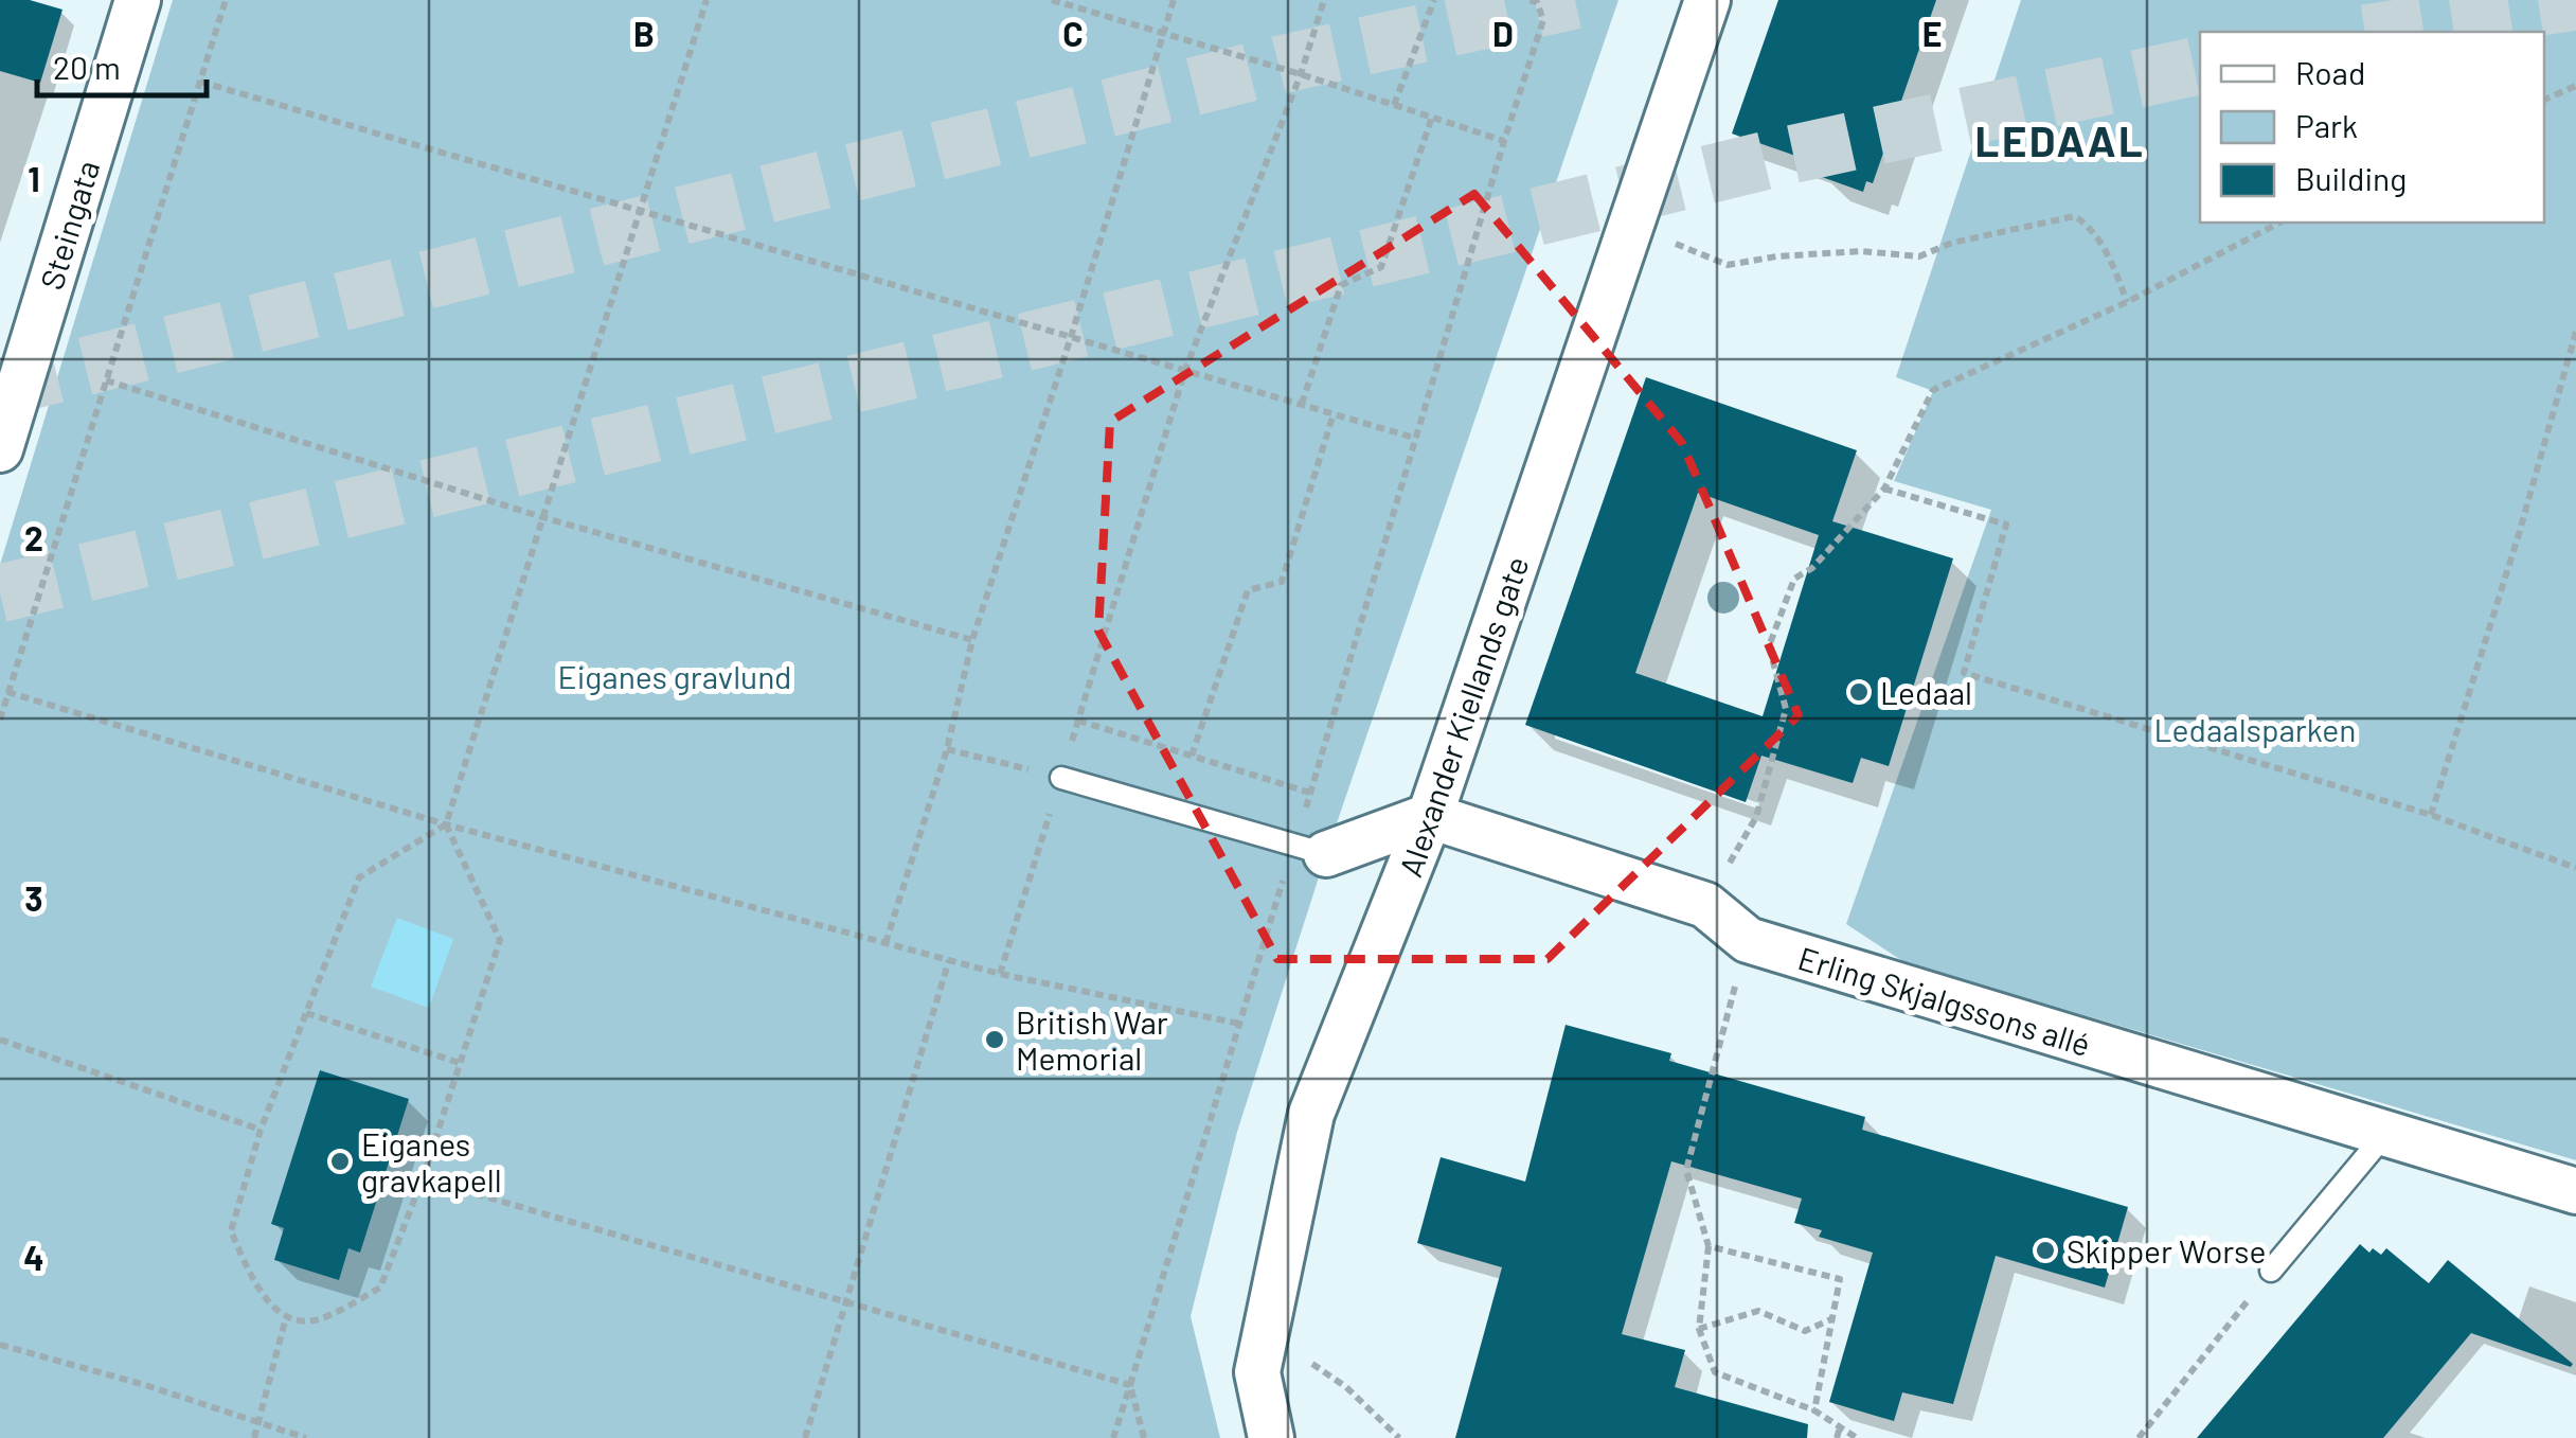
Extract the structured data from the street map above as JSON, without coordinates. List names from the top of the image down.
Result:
{
  "streets": {
    "street": ["Steingata", "Alexander Kiellands gate", "Erling Skjalgssons allé"]
  },
  "crossings": [
    ["Alexander Kiellands gate", "Erling Skjalgssons allé"]
  ],
  "districts": ["LEDAAL"],
  "parks": ["Eiganes gravlund", "Ledaalsparken"],
  "places": [
    "Ledaal",
    "British War Memorial",
    "Eiganes gravkapell",
    "Skipper Worse"
  ],
  "legend": ["Road", "Park", "Building"],
  "scale_bar": "20 m",
  "grid": {
    "columns": [
      "B",
      "C",
      "D",
      "E"
    ],
    "rows": [
      "1",
      "2",
      "3",
      "4"
    ]
  }
}
